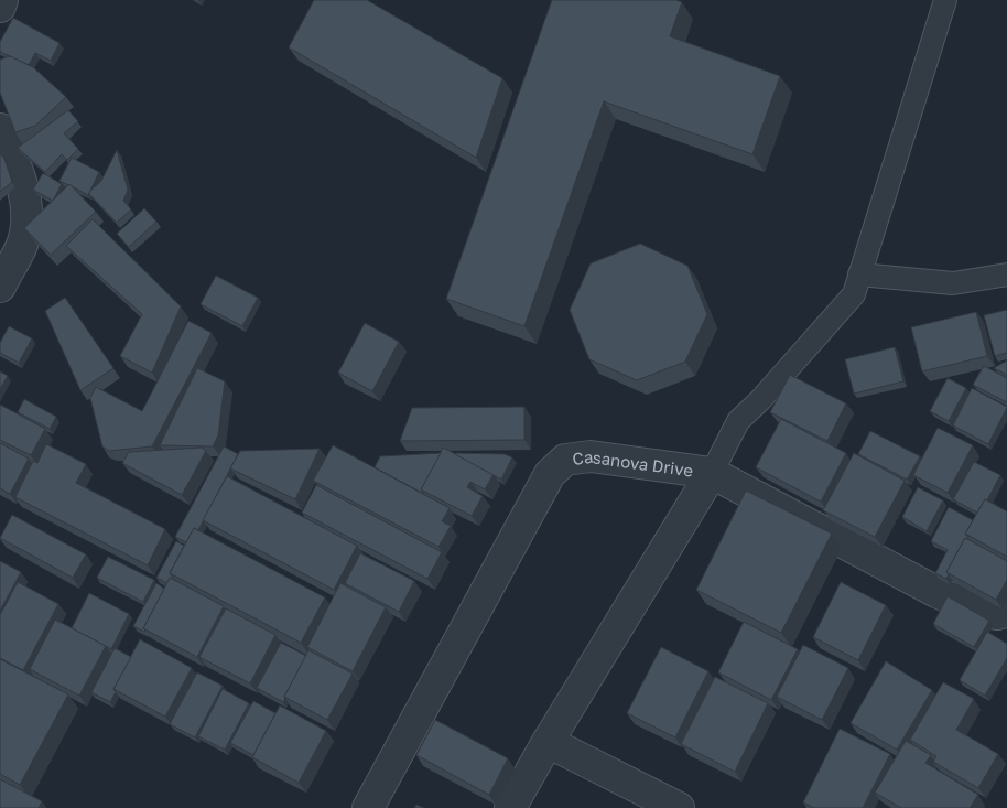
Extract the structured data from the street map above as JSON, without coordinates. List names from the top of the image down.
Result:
{
  "streets": {
    "street": ["Casanova Drive"]
  }
}
